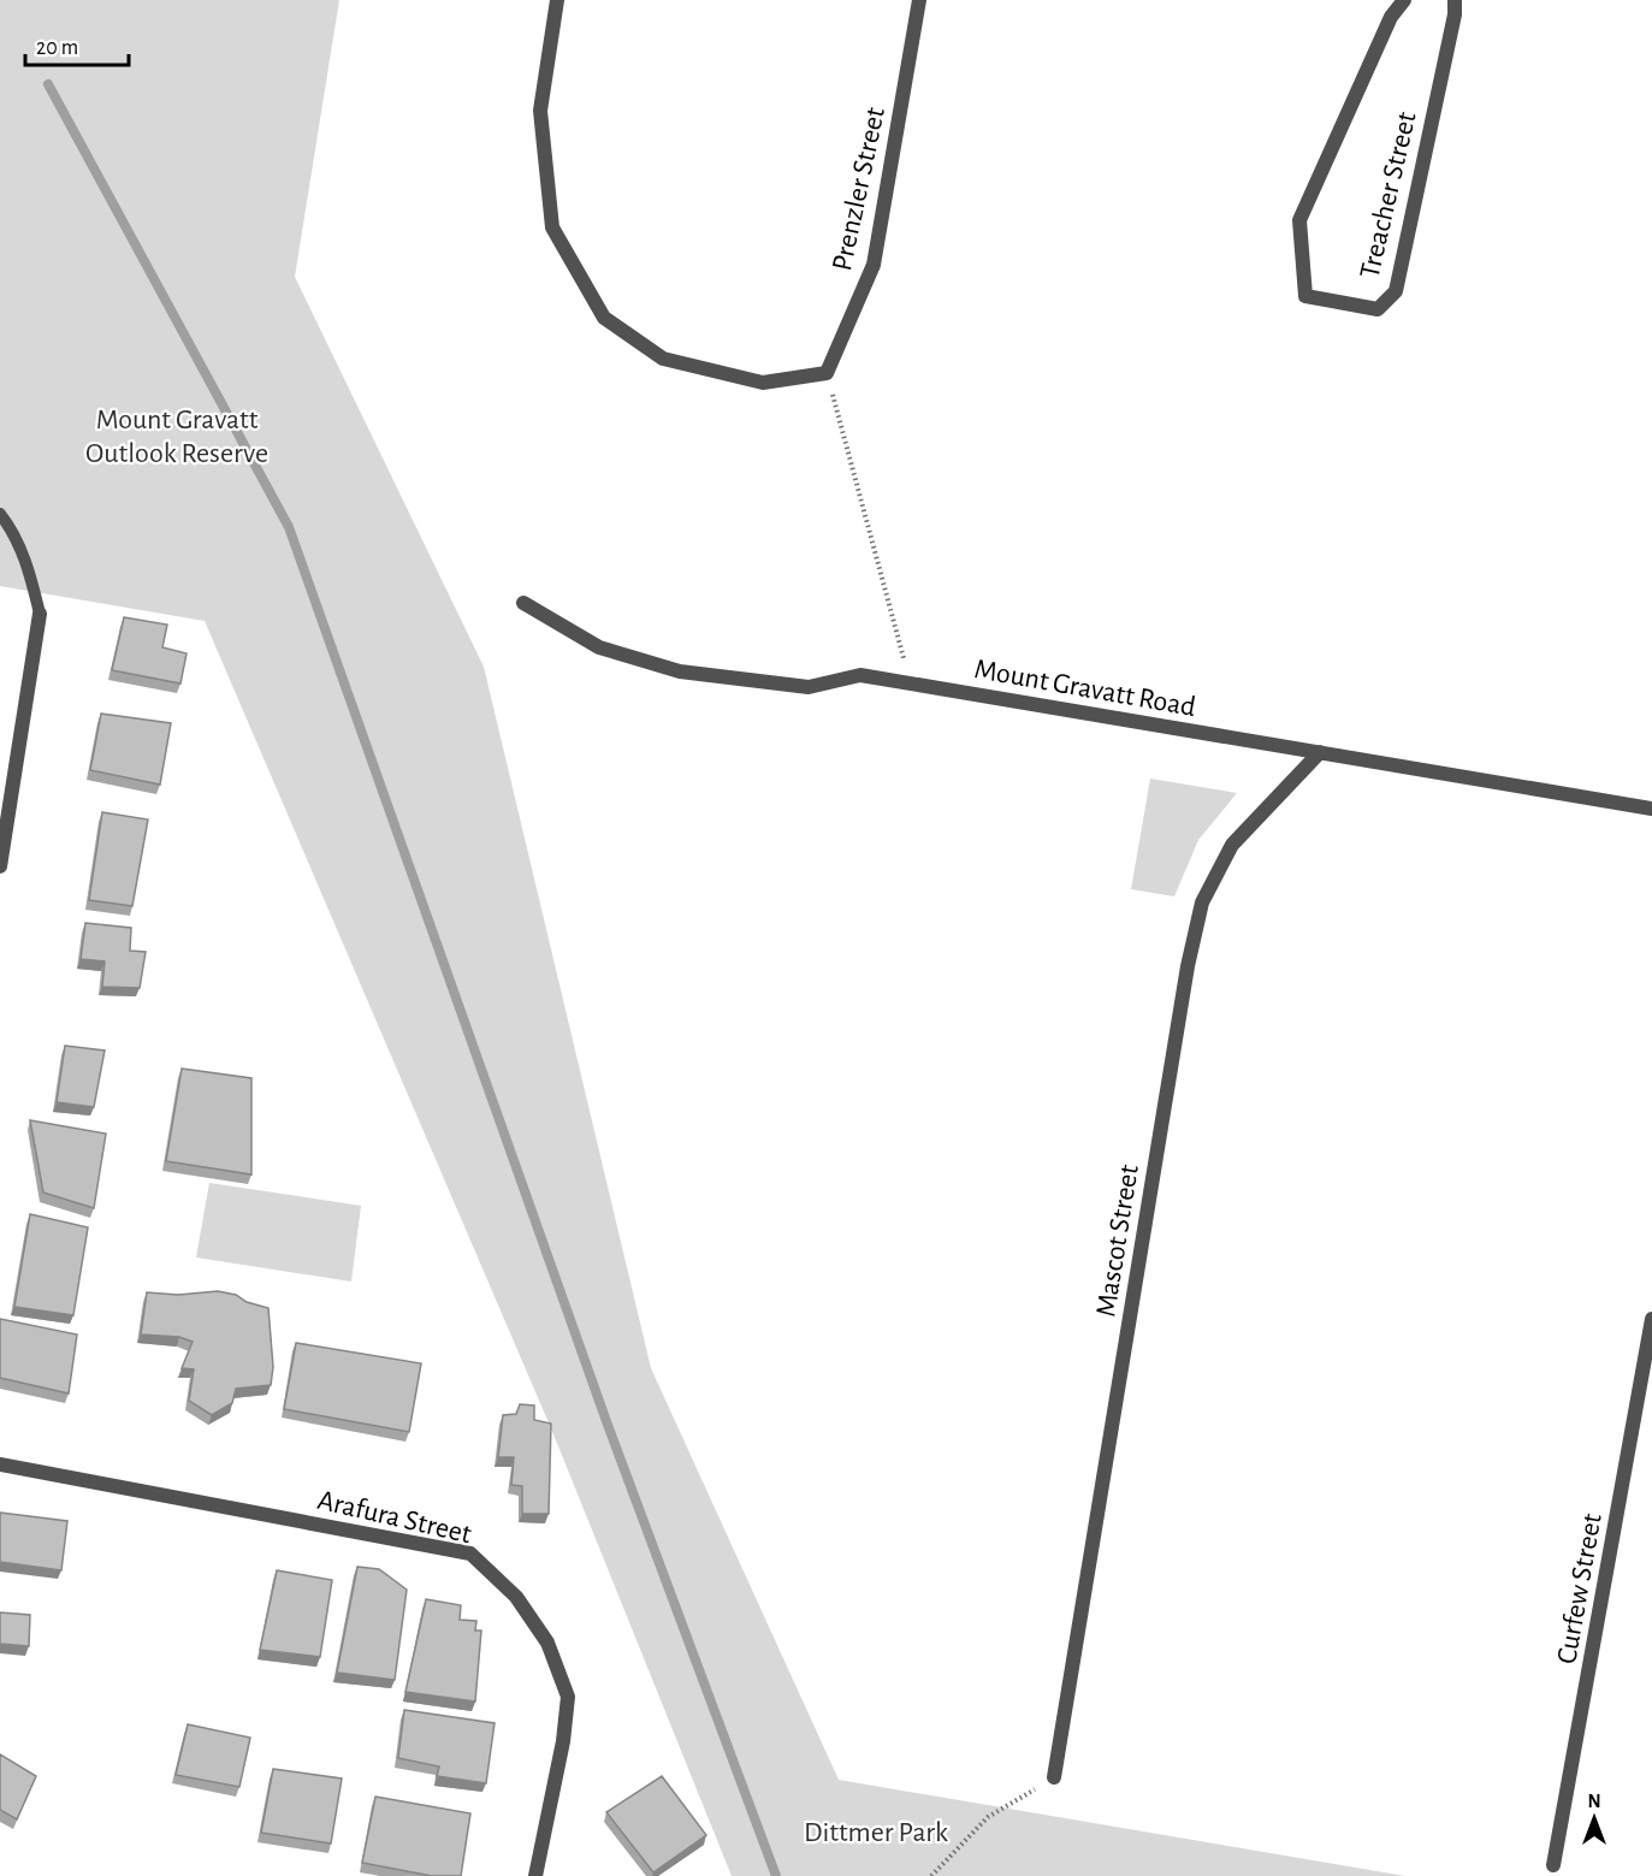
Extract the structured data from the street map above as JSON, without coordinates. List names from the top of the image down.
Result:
{
  "streets": {
    "street": [
      "Prenzler Street",
      "Treacher Street",
      "Mount Gravatt Road",
      "Mascot Street",
      "Arafura Street",
      "Curfew Street"
    ]
  },
  "crossings": [
    ["Mount Gravatt Road", "Mascot Street"]
  ],
  "parks": ["Mount Gravatt Outlook Reserve", "Dittmer Park"],
  "scale_bar": "20 m",
  "north": "top"
}
